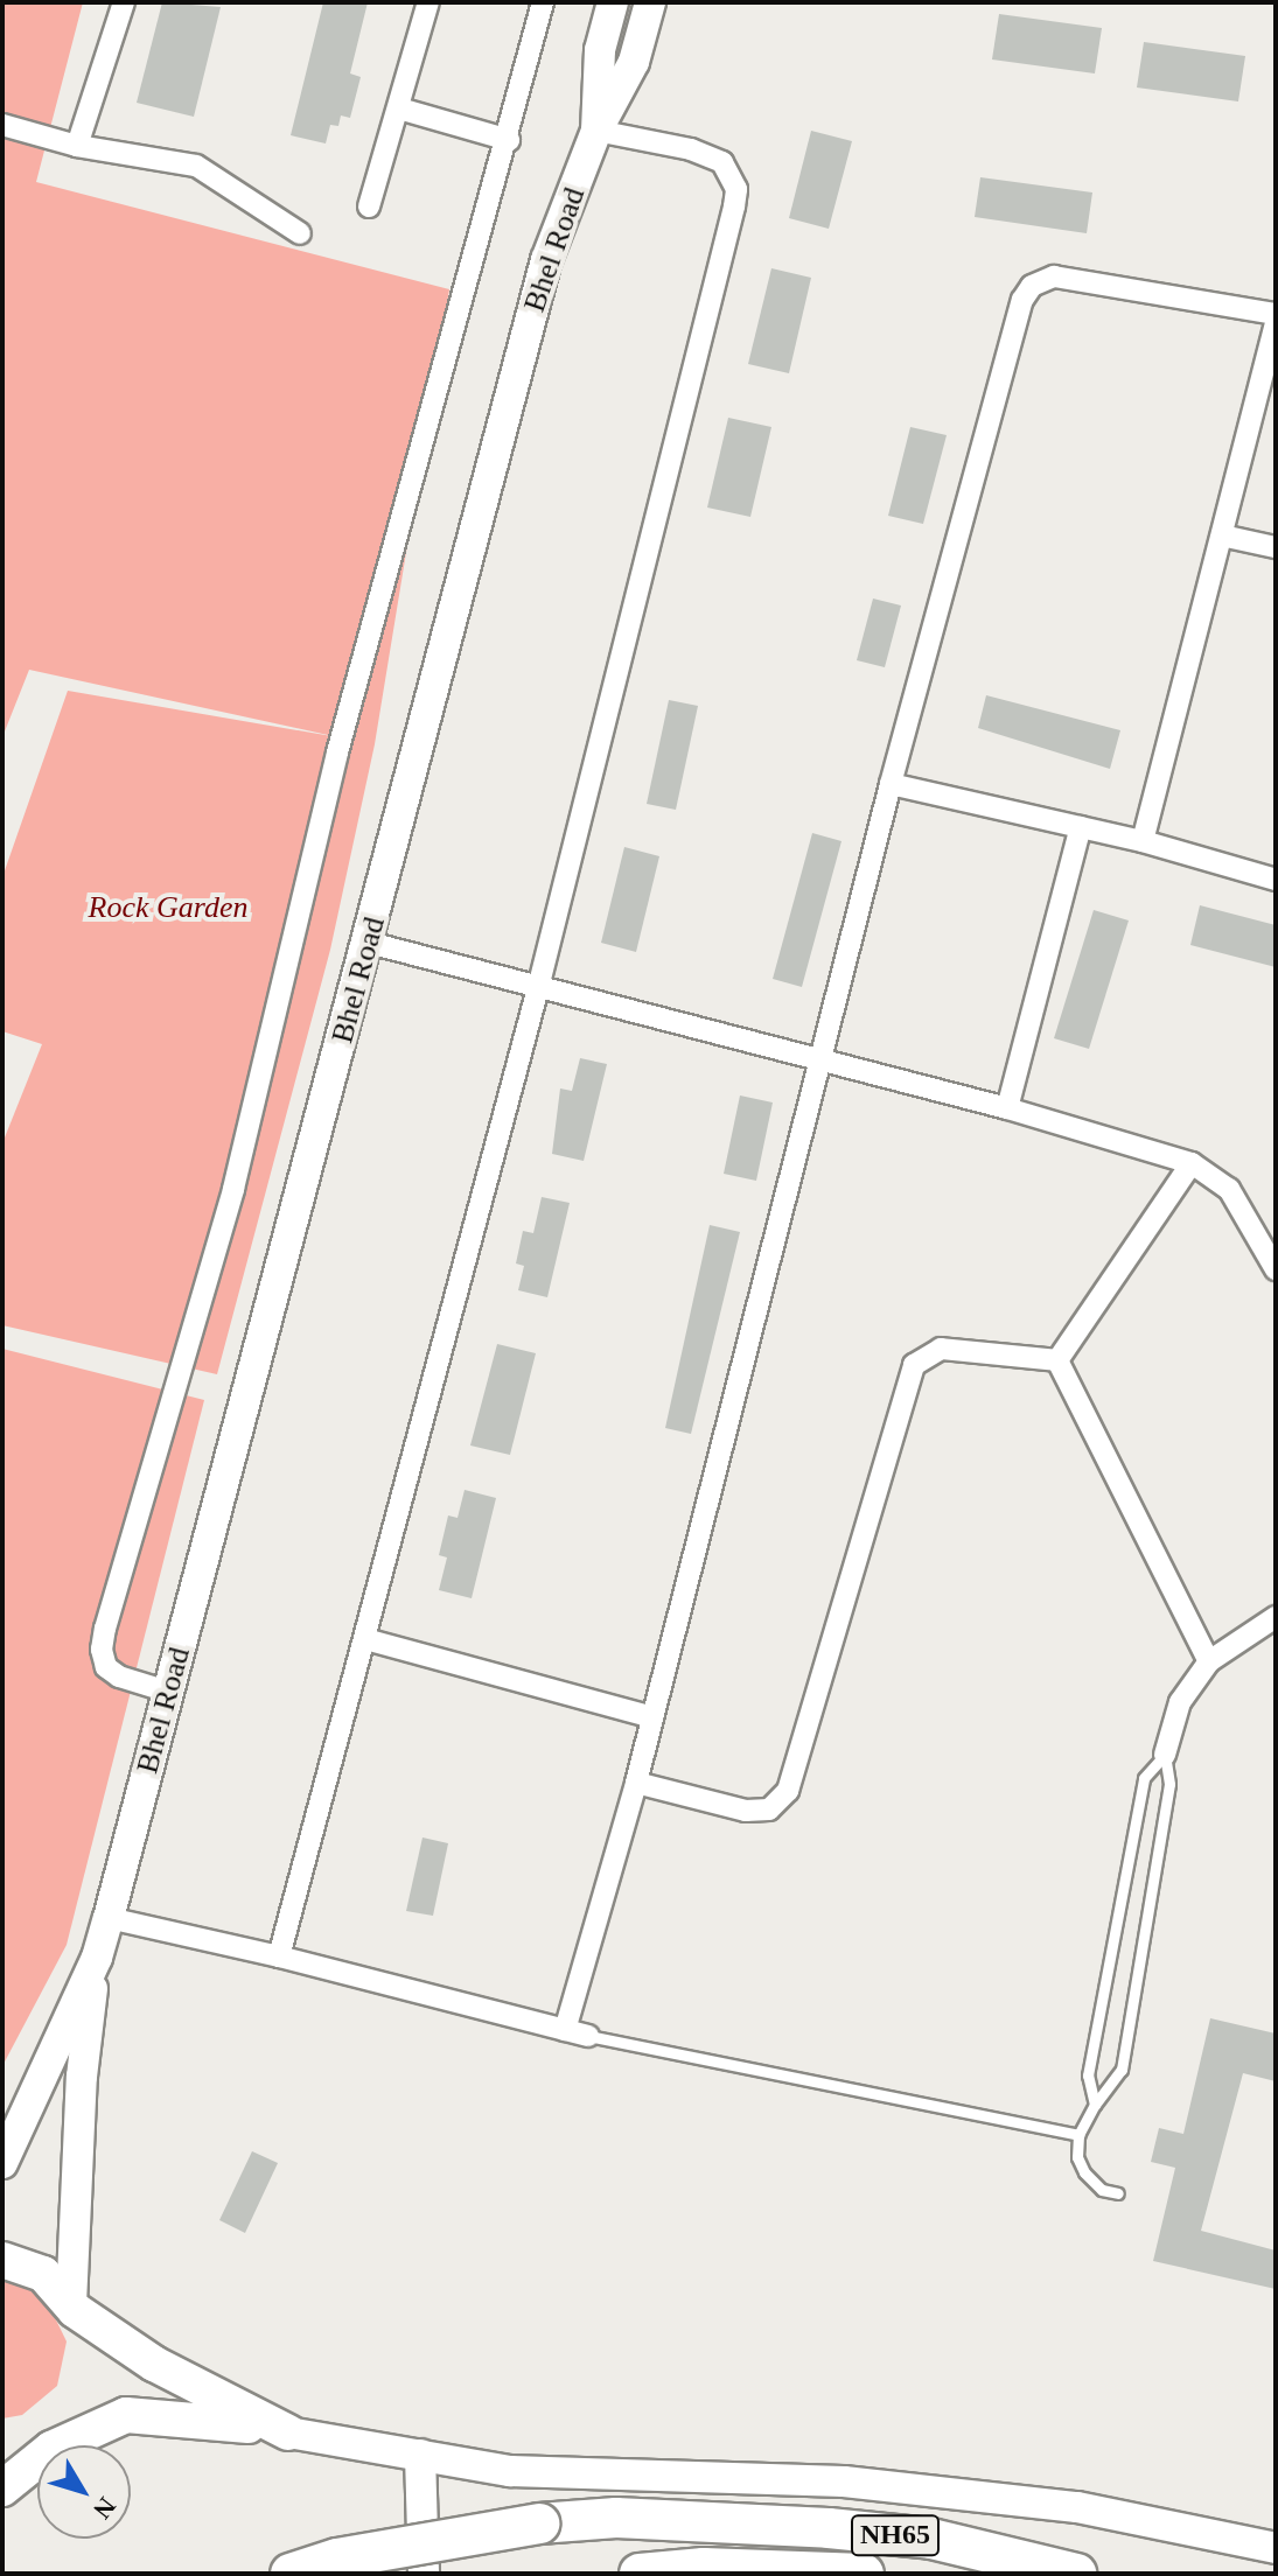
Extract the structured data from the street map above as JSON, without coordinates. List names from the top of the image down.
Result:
{
  "streets": {
    "highway": ["NH65"],
    "street": ["Bhel Road"]
  },
  "parks": ["Rock Garden"],
  "north": "bottom right"
}
